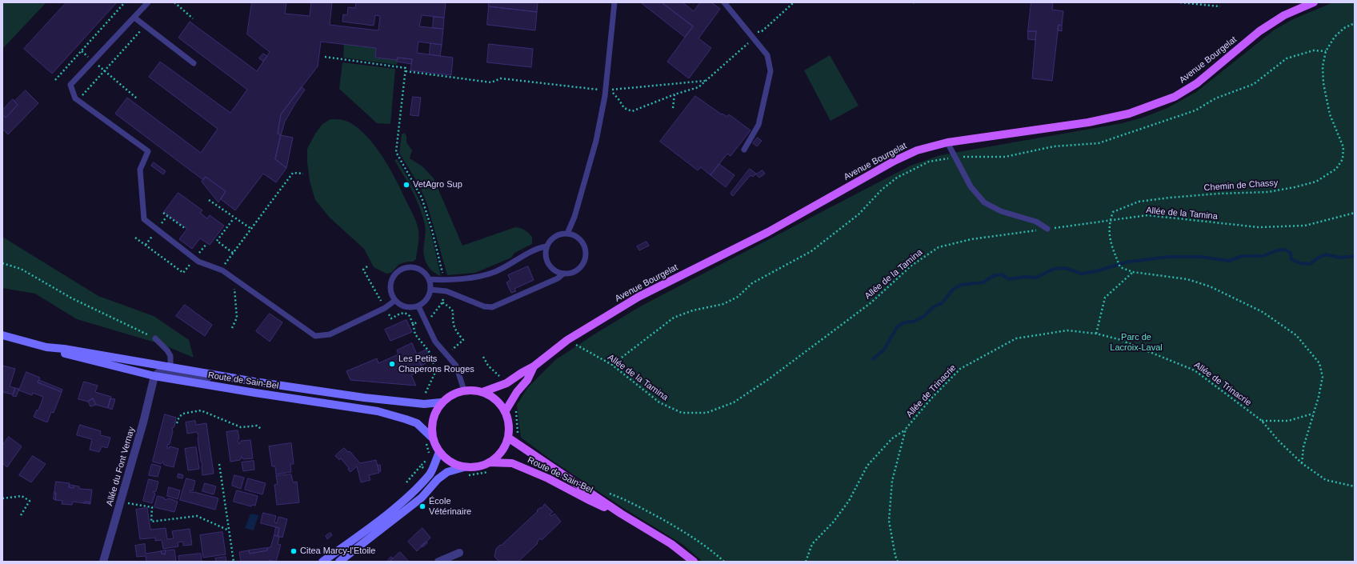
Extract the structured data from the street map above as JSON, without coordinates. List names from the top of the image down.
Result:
{
  "streets": {
    "main road": ["Avenue Bourgelat", "Route de Sain-Bel"],
    "street": ["Allée du Font Vernay"],
    "path": ["Chemin de Chassy", "Allée de la Tamina", "Allée de Trinacrie"]
  },
  "crossings": [
    ["Avenue Bourgelat", "Allée de la Tamina"],
    ["Avenue Bourgelat", "Route de Sain-Bel"],
    ["Chemin de Chassy", "Allée de la Tamina"],
    ["Route de Sain-Bel", "Allée du Font Vernay"]
  ],
  "parks": ["Parc de Lacroix-Laval"],
  "places": [
    "VetAgro Sup",
    "Les Petits Chaperons Rouges",
    "École Vétérinaire",
    "Citea Marcy-l'Etoile"
  ]
}
